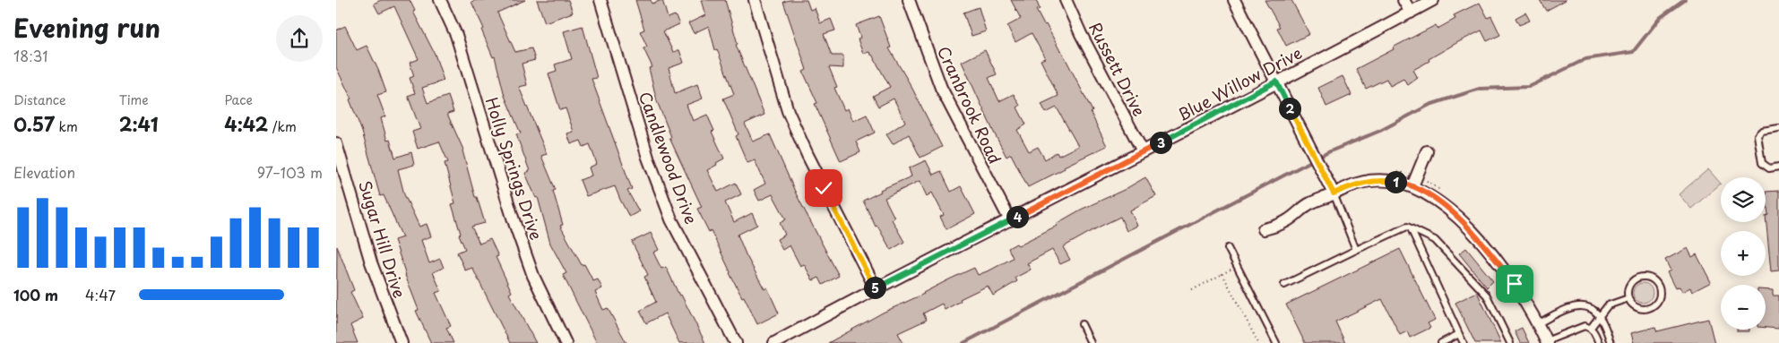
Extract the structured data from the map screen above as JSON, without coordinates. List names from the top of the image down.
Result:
{
  "streets": {
    "street": [
      "Russett Drive",
      "Blue Willow Drive",
      "Cranbrook Road",
      "Candlewood Drive",
      "Holly Springs Drive",
      "Sugar Hill Drive"
    ]
  },
  "crossings": [
    ["Russett Drive", "Blue Willow Drive"],
    ["Blue Willow Drive", "Cranbrook Road"]
  ],
  "page": {
    "heading": ["Evening run", "18:31"],
    "stats": [
      ["Distance", "0.57 km"],
      ["Time", "2:41"],
      ["Pace", "4:42 /km"]
    ],
    "pins": [
      "2",
      "3",
      "1",
      "4",
      "5"
    ],
    "chart": ["Elevation", "97–103 m"],
    "map_buttons": ["+", "−"],
    "list": [
      {
        "name": "100 m",
        "note": "4:47"
      }
    ]
  }
}
